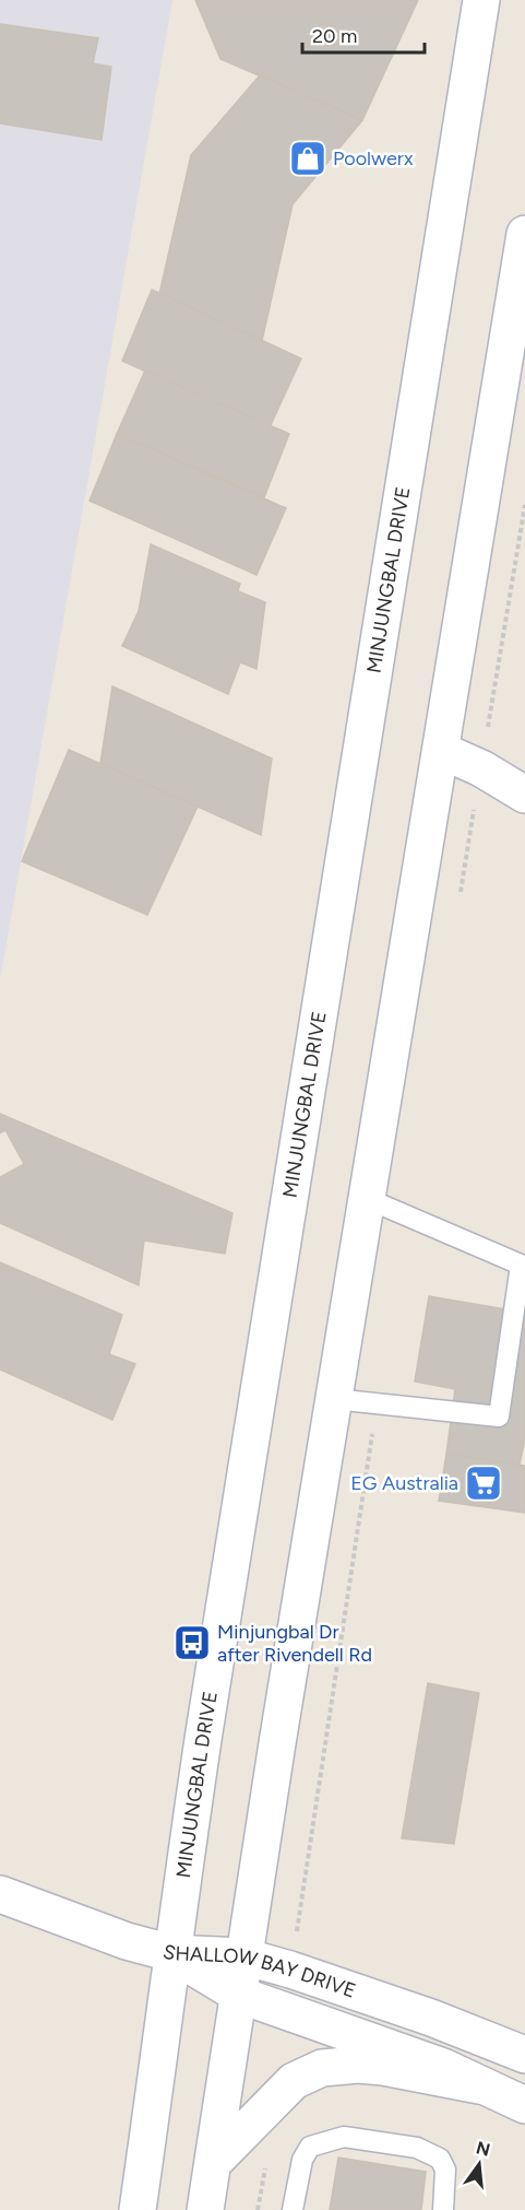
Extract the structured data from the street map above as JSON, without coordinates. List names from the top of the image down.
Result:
{
  "streets": {
    "main road": ["MINJUNGBAL DRIVE", "SHALLOW BAY DRIVE"]
  },
  "crossings": [
    ["MINJUNGBAL DRIVE", "SHALLOW BAY DRIVE"]
  ],
  "places": {
    "shop": ["Poolwerx"],
    "supermarket": ["EG Australia"],
    "bus stop": ["Minjungbal Dr after Rivendell Rd"]
  },
  "scale_bar": "20 m",
  "north": "top"
}
